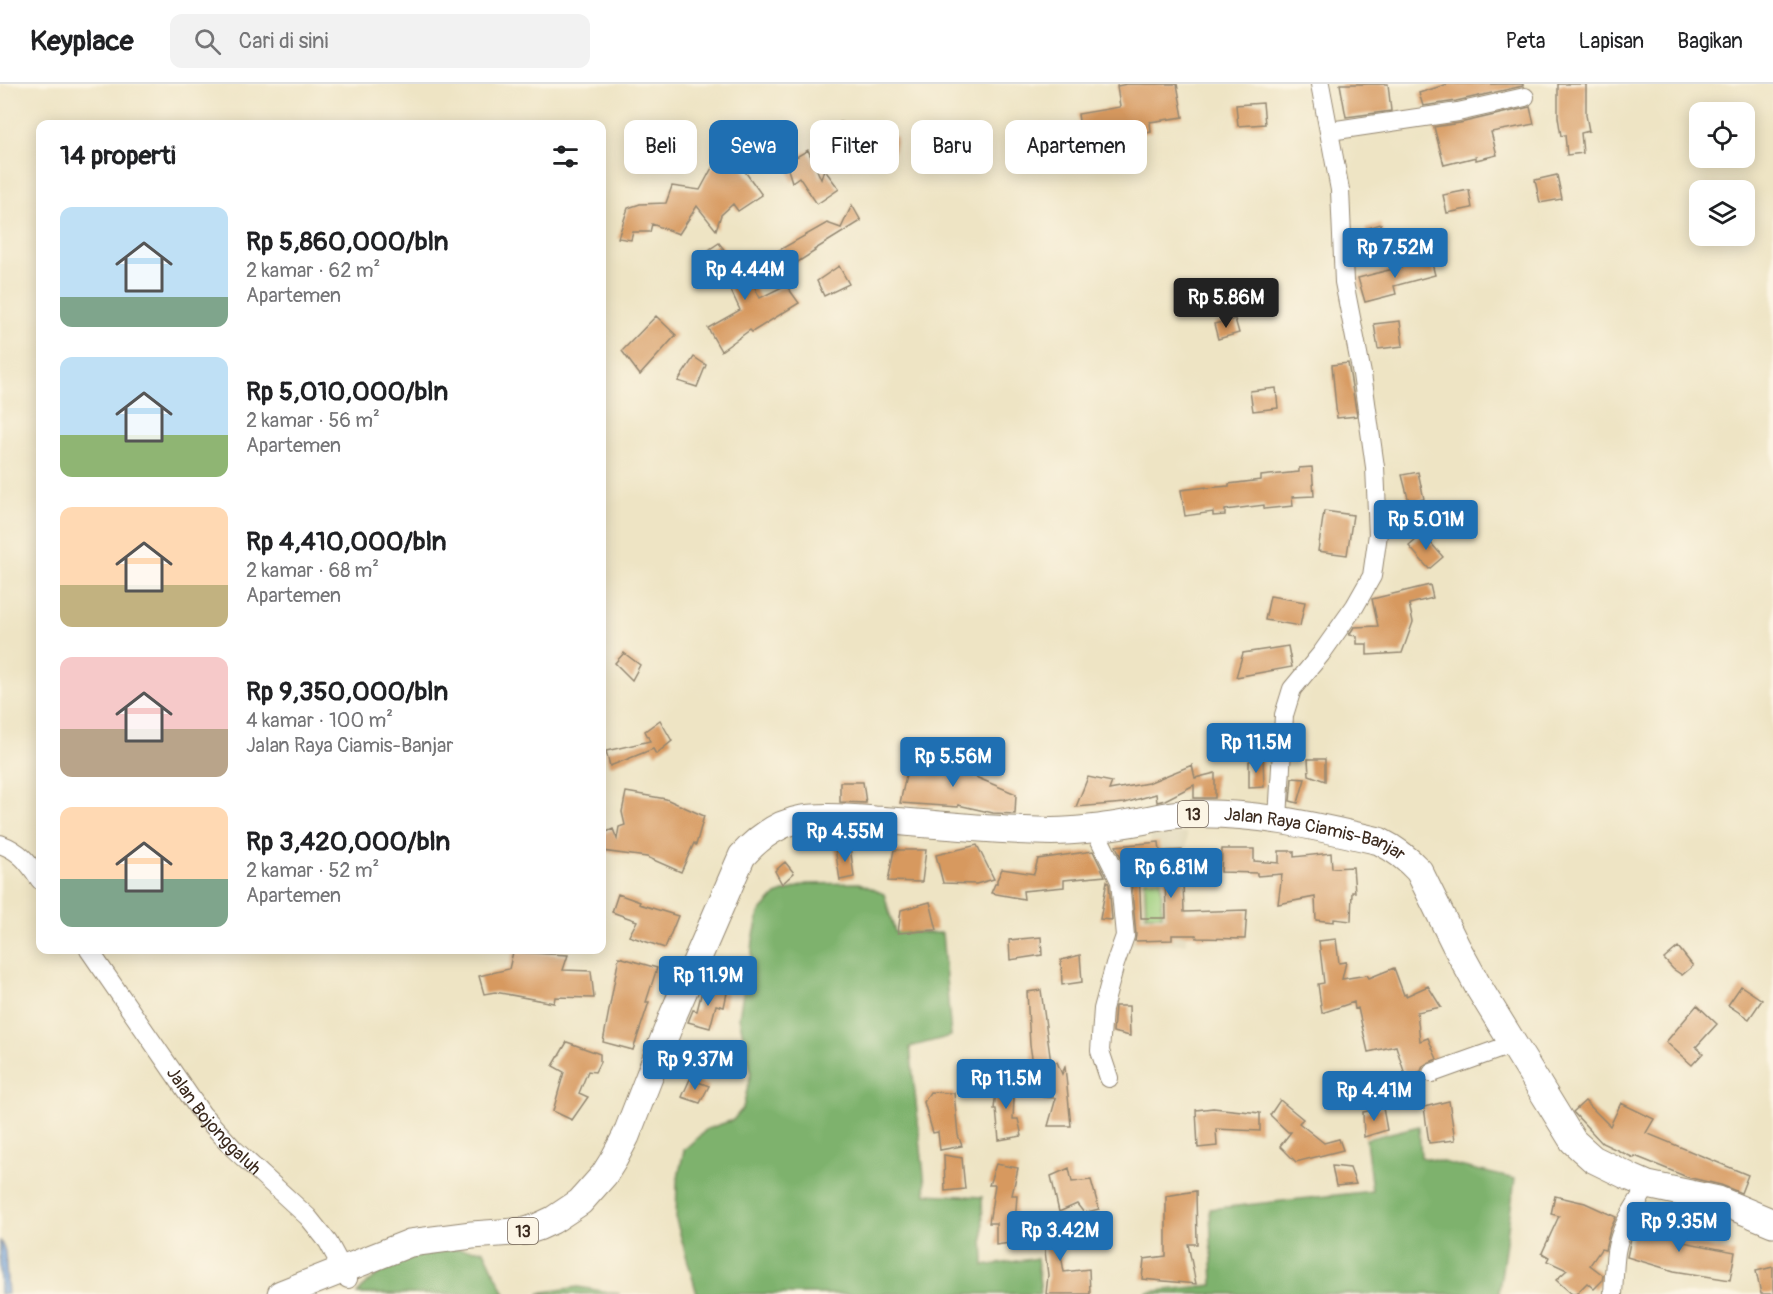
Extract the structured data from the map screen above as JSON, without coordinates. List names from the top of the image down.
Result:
{
  "streets": {
    "highway": ["13", "Jalan Raya Ciamis-Banjar"],
    "street": ["Jalan Bojonggaluh"]
  },
  "crossings": [
    ["Jalan Raya Ciamis-Banjar", "Jalan Bojonggaluh"]
  ],
  "page": {
    "header": "Keyplace",
    "search": "Cari di sini",
    "nav": ["Peta", "Lapisan", "Bagikan"],
    "chip": [
      "Beli",
      "Sewa",
      "Filter",
      "Baru",
      "Apartemen"
    ],
    "heading": "14 properti",
    "list": [
      {
        "name": "Rp 5,860,000/bln",
        "note": "2 kamar · 62 m² · Apartemen"
      },
      {
        "name": "Rp 5,010,000/bln",
        "note": "2 kamar · 56 m² · Apartemen"
      },
      {
        "name": "Rp 4,410,000/bln",
        "note": "2 kamar · 68 m² · Apartemen"
      },
      {
        "name": "Rp 9,350,000/bln",
        "note": "4 kamar · 100 m² · Jalan Raya Ciamis-Banjar"
      },
      {
        "name": "Rp 3,420,000/bln",
        "note": "2 kamar · 52 m² · Apartemen"
      }
    ],
    "price": [
      "Rp 7.52M",
      "Rp 4.44M",
      "Rp 5.86M",
      "Rp 5.01M",
      "Rp 11.5M",
      "Rp 5.56M",
      "Rp 4.55M",
      "Rp 6.81M",
      "Rp 11.9M",
      "Rp 9.37M",
      "Rp 11.5M",
      "Rp 4.41M",
      "Rp 9.35M",
      "Rp 3.42M"
    ]
  }
}
